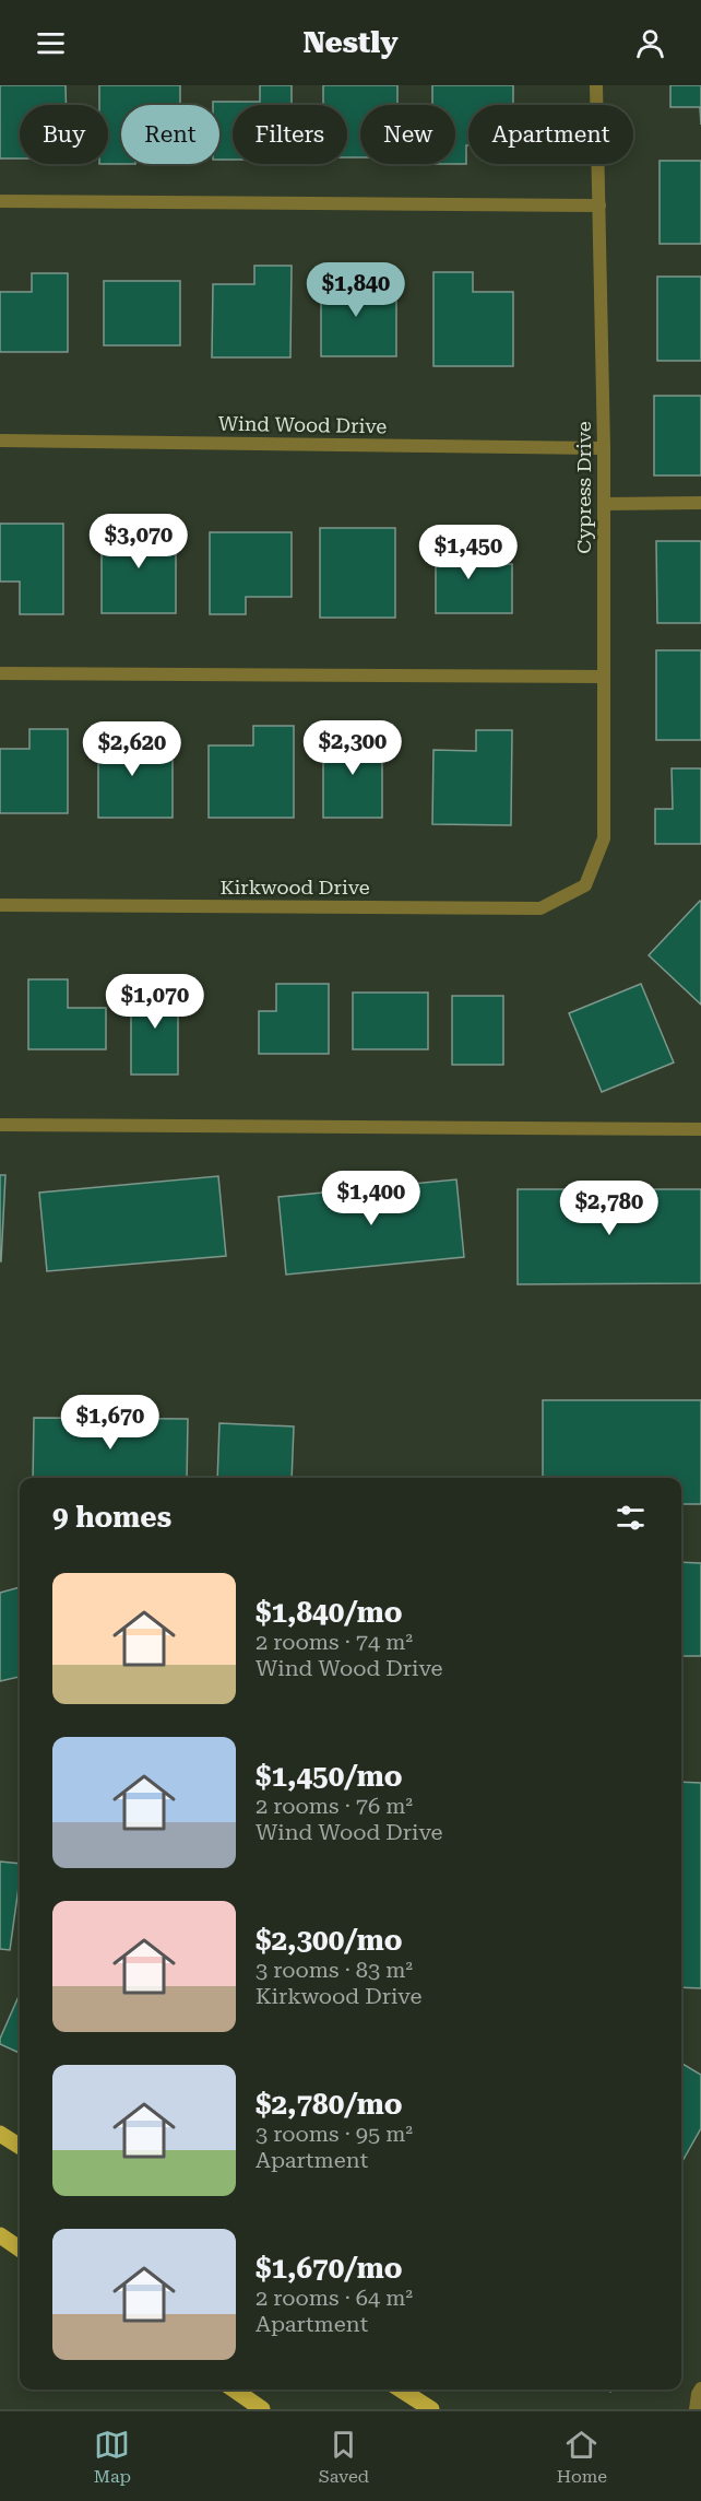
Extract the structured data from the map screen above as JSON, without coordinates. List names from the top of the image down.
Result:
{
  "streets": {
    "street": ["Wind Wood Drive", "Cypress Drive", "Kirkwood Drive"]
  },
  "crossings": [
    ["Wind Wood Drive", "Cypress Drive"],
    ["Cypress Drive", "Kirkwood Drive"]
  ],
  "page": {
    "header": "Nestly",
    "chip": [
      "Buy",
      "Rent",
      "Filters",
      "New",
      "Apartment"
    ],
    "price": [
      "$1,840",
      "$3,070",
      "$1,450",
      "$2,300",
      "$2,620",
      "$1,070",
      "$1,400",
      "$2,780",
      "$1,670"
    ],
    "heading": "9 homes",
    "list": [
      {
        "name": "$1,840/mo",
        "note": "2 rooms · 74 m² · Wind Wood Drive"
      },
      {
        "name": "$1,450/mo",
        "note": "2 rooms · 76 m² · Wind Wood Drive"
      },
      {
        "name": "$2,300/mo",
        "note": "3 rooms · 83 m² · Kirkwood Drive"
      },
      {
        "name": "$2,780/mo",
        "note": "3 rooms · 95 m² · Apartment"
      },
      {
        "name": "$1,670/mo",
        "note": "2 rooms · 64 m² · Apartment"
      }
    ],
    "tabs": ["Map", "Saved", "Home"]
  }
}
